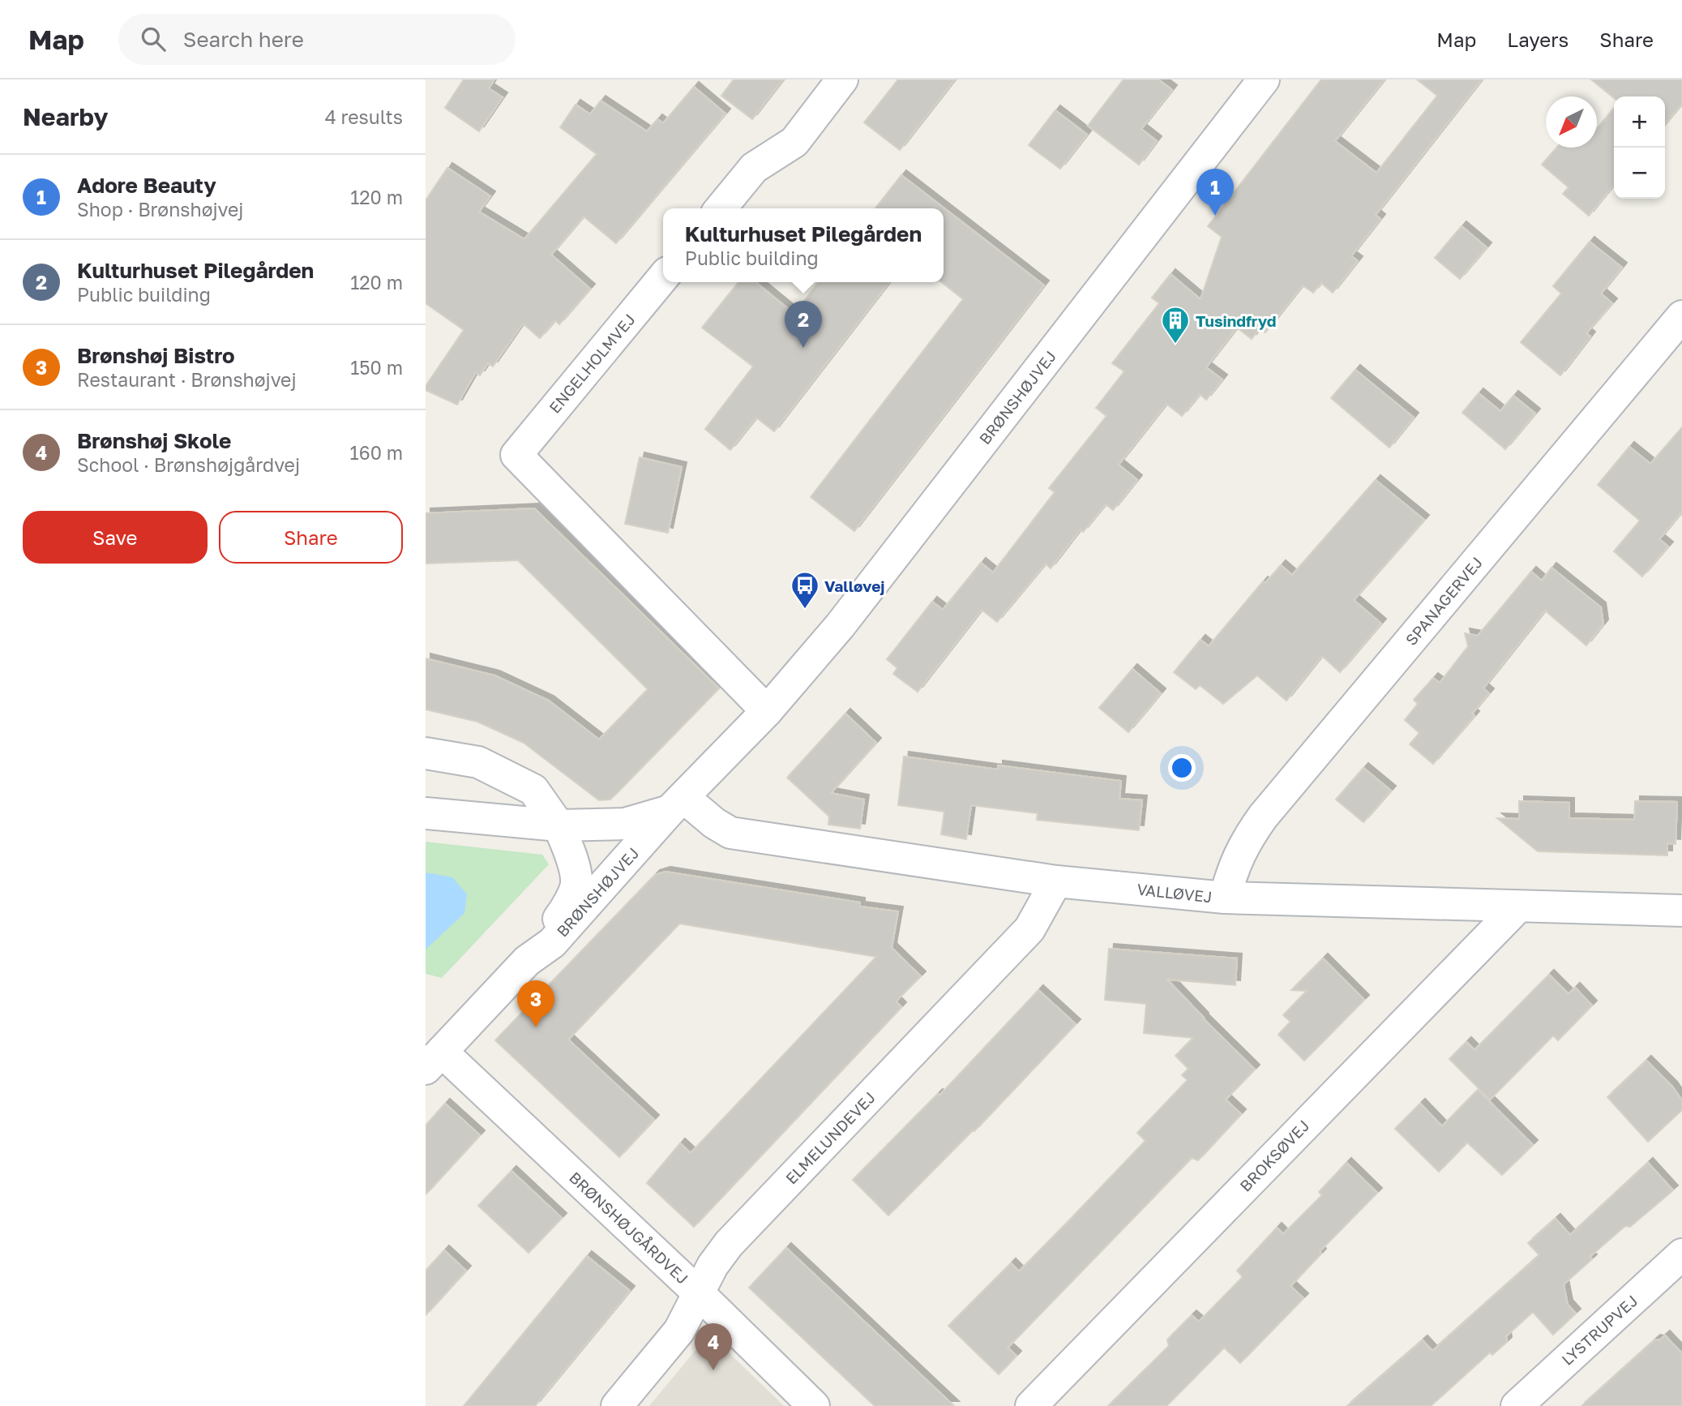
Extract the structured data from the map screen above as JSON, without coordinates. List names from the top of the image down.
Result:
{
  "streets": {
    "street": [
      "ENGELHOLMVEJ",
      "BRØNSHØJVEJ",
      "SPANAGERVEJ",
      "VALLØVEJ",
      "ELMELUNDEVEJ",
      "BROKSØVEJ",
      "BRØNSHØJGÅRDVEJ",
      "LYSTRUPVEJ"
    ]
  },
  "crossings": [
    ["ENGELHOLMVEJ", "BRØNSHØJVEJ"],
    ["BRØNSHØJVEJ", "VALLØVEJ"],
    ["BRØNSHØJVEJ", "BRØNSHØJGÅRDVEJ"],
    ["SPANAGERVEJ", "VALLØVEJ"],
    ["VALLØVEJ", "ELMELUNDEVEJ"],
    ["VALLØVEJ", "BROKSØVEJ"],
    ["ELMELUNDEVEJ", "BRØNSHØJGÅRDVEJ"]
  ],
  "places": {
    "building": ["Tusindfryd"],
    "bus stop": ["Valløvej"]
  },
  "north": "bottom left",
  "page": {
    "header": "Map",
    "search": "Search here",
    "nav": ["Map", "Layers", "Share"],
    "heading": ["Nearby", "4 results"],
    "map_buttons": ["+", "−"],
    "list": [
      {
        "mark": "1",
        "name": "Adore Beauty",
        "note": "Shop · Brønshøjvej",
        "value": "120 m"
      },
      {
        "mark": "2",
        "name": "Kulturhuset Pilegården",
        "note": "Public building",
        "value": "120 m"
      },
      {
        "mark": "3",
        "name": "Brønshøj Bistro",
        "note": "Restaurant · Brønshøjvej",
        "value": "150 m"
      },
      {
        "mark": "4",
        "name": "Brønshøj Skole",
        "note": "School · Brønshøjgårdvej",
        "value": "160 m"
      }
    ],
    "pins": [
      "1",
      "2",
      "3",
      "4"
    ],
    "popup": ["Kulturhuset Pilegården", "Public building"],
    "buttons": ["Save", "Share"]
  }
}
